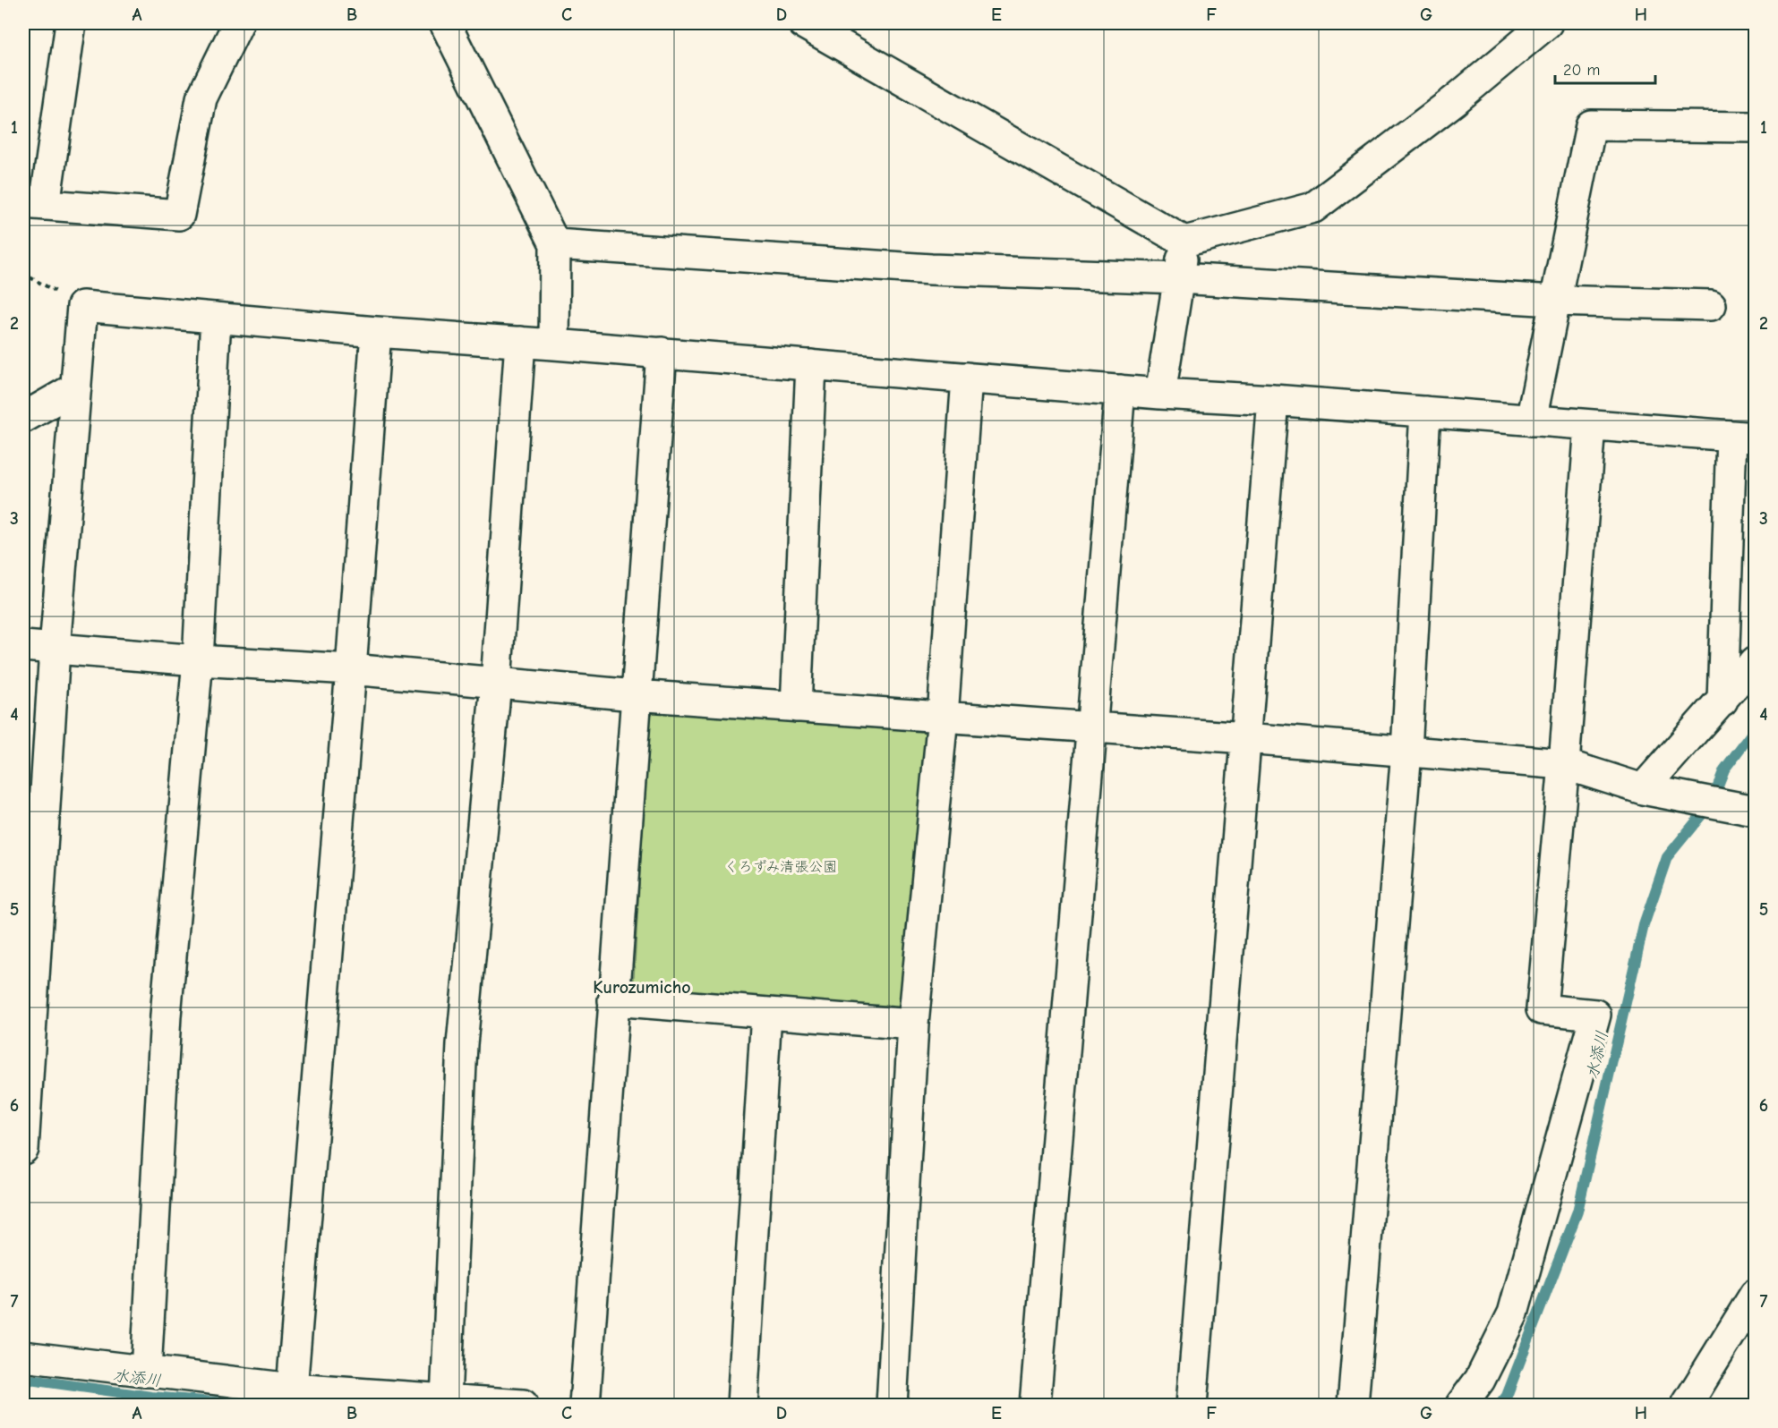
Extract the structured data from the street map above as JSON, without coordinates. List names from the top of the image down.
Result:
{
  "districts": ["Kurozumicho"],
  "water": ["水添川"],
  "parks": ["くろずみ清張公園"],
  "scale_bar": "20 m",
  "grid": {
    "columns": [
      "A",
      "B",
      "C",
      "D",
      "E",
      "F",
      "G",
      "H"
    ],
    "rows": [
      "1",
      "2",
      "3",
      "4",
      "5",
      "6",
      "7"
    ]
  }
}
